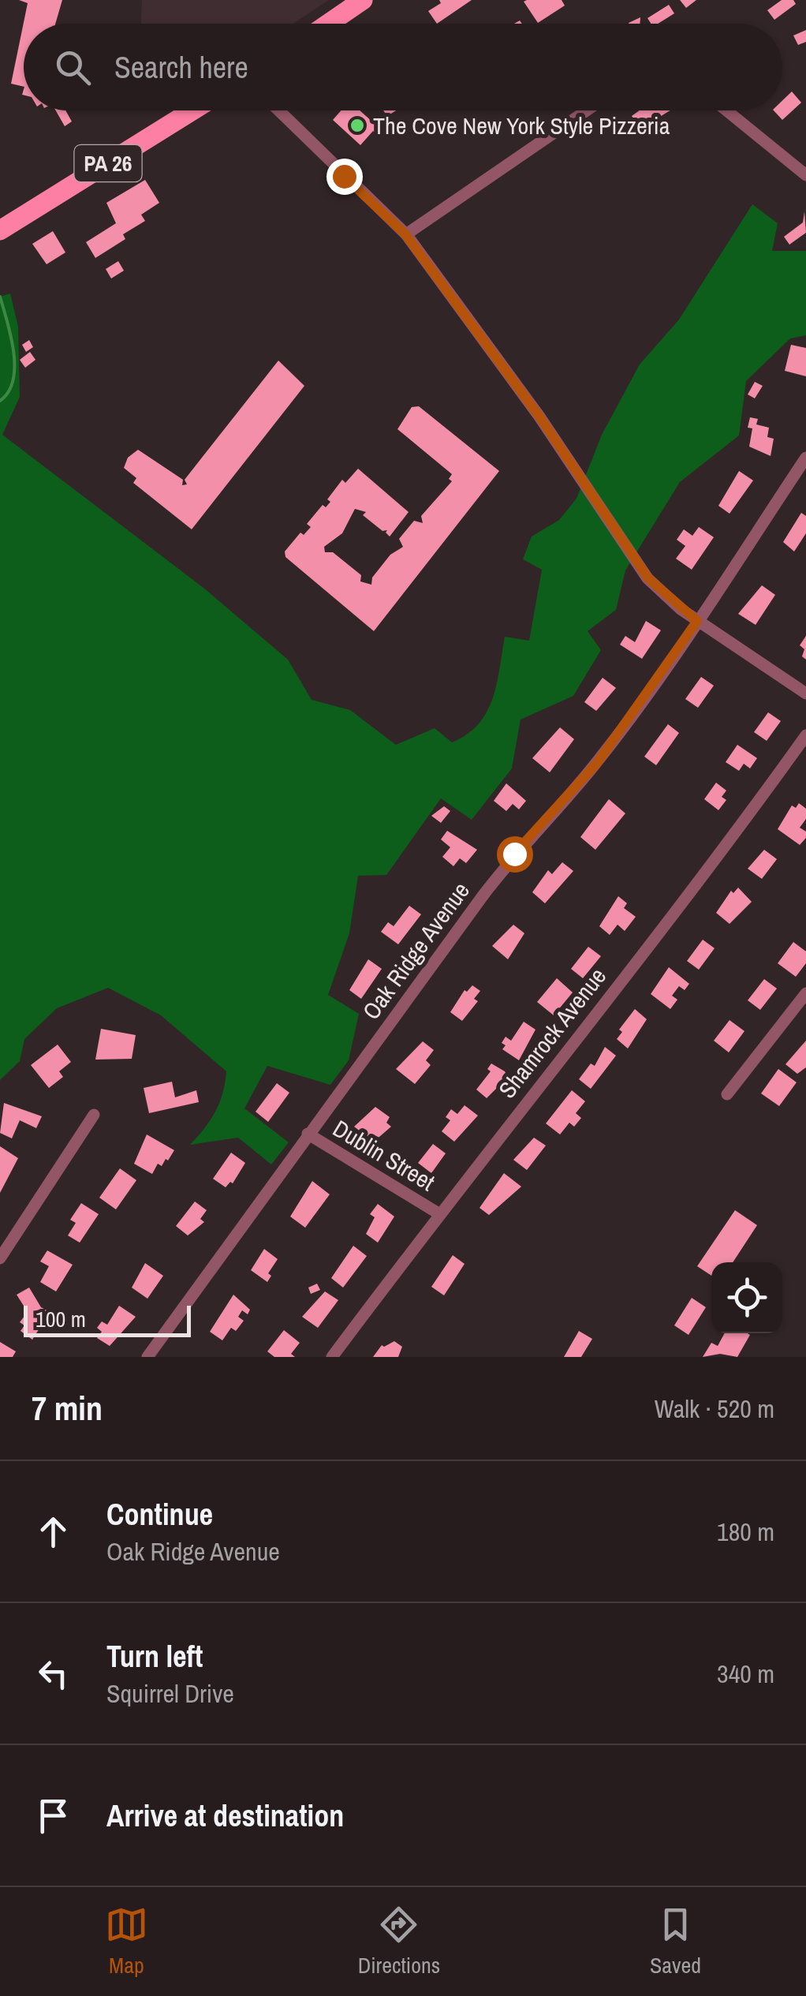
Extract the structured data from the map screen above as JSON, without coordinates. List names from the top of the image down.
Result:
{
  "streets": {
    "main road": ["PA 26"],
    "street": ["Oak Ridge Avenue", "Shamrock Avenue", "Dublin Street"]
  },
  "crossings": [
    ["Oak Ridge Avenue", "Dublin Street"],
    ["Shamrock Avenue", "Dublin Street"]
  ],
  "places": ["The Cove New York Style Pizzeria"],
  "scale_bar": "100 m",
  "page": {
    "search": "Search here",
    "scale": "100 m",
    "heading": ["7 min", "Walk · 520 m"],
    "list": [
      ["Continue", "Oak Ridge Avenue", "180 m"],
      ["Turn left", "Squirrel Drive", "340 m"],
      "Arrive at destination"
    ],
    "nav": ["Map", "Directions", "Saved"]
  }
}
